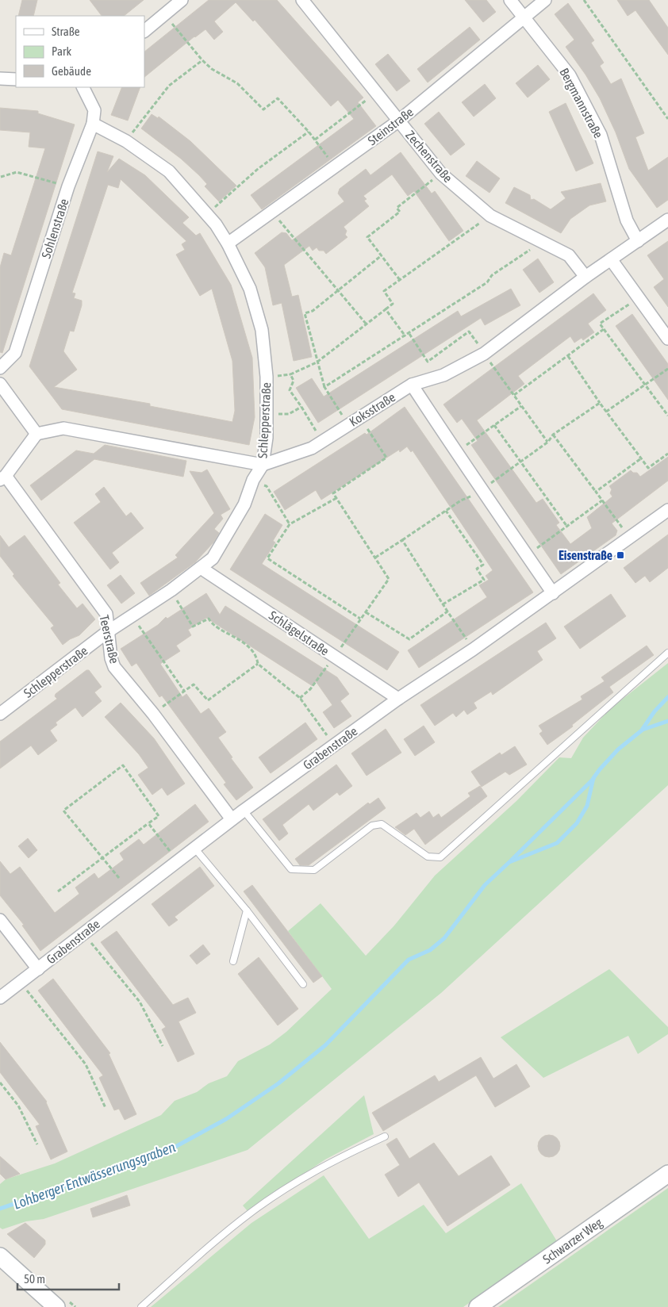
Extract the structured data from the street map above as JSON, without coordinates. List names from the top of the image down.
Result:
{
  "streets": {
    "street": [
      "Bergmannstraße",
      "Steinstraße",
      "Zechenstraße",
      "Sohlenstraße",
      "Koksstraße",
      "Schlepperstraße",
      "Schlägelstraße",
      "Teerstraße",
      "Grabenstraße",
      "Schwarzer Weg"
    ]
  },
  "crossings": [
    ["Bergmannstraße", "Steinstraße"],
    ["Bergmannstraße", "Koksstraße"],
    ["Steinstraße", "Zechenstraße"],
    ["Steinstraße", "Schlepperstraße"],
    ["Zechenstraße", "Koksstraße"],
    ["Sohlenstraße", "Schlepperstraße"],
    ["Koksstraße", "Schlepperstraße"],
    ["Schlepperstraße", "Schlägelstraße"],
    ["Schlepperstraße", "Teerstraße"],
    ["Schlägelstraße", "Grabenstraße"],
    ["Teerstraße", "Grabenstraße"]
  ],
  "water": ["Lohberger Entwässerungsgraben"],
  "places": {
    "transit": ["Eisenstraße"]
  },
  "legend": ["Straße", "Park", "Gebäude"],
  "scale_bar": "50 m"
}
